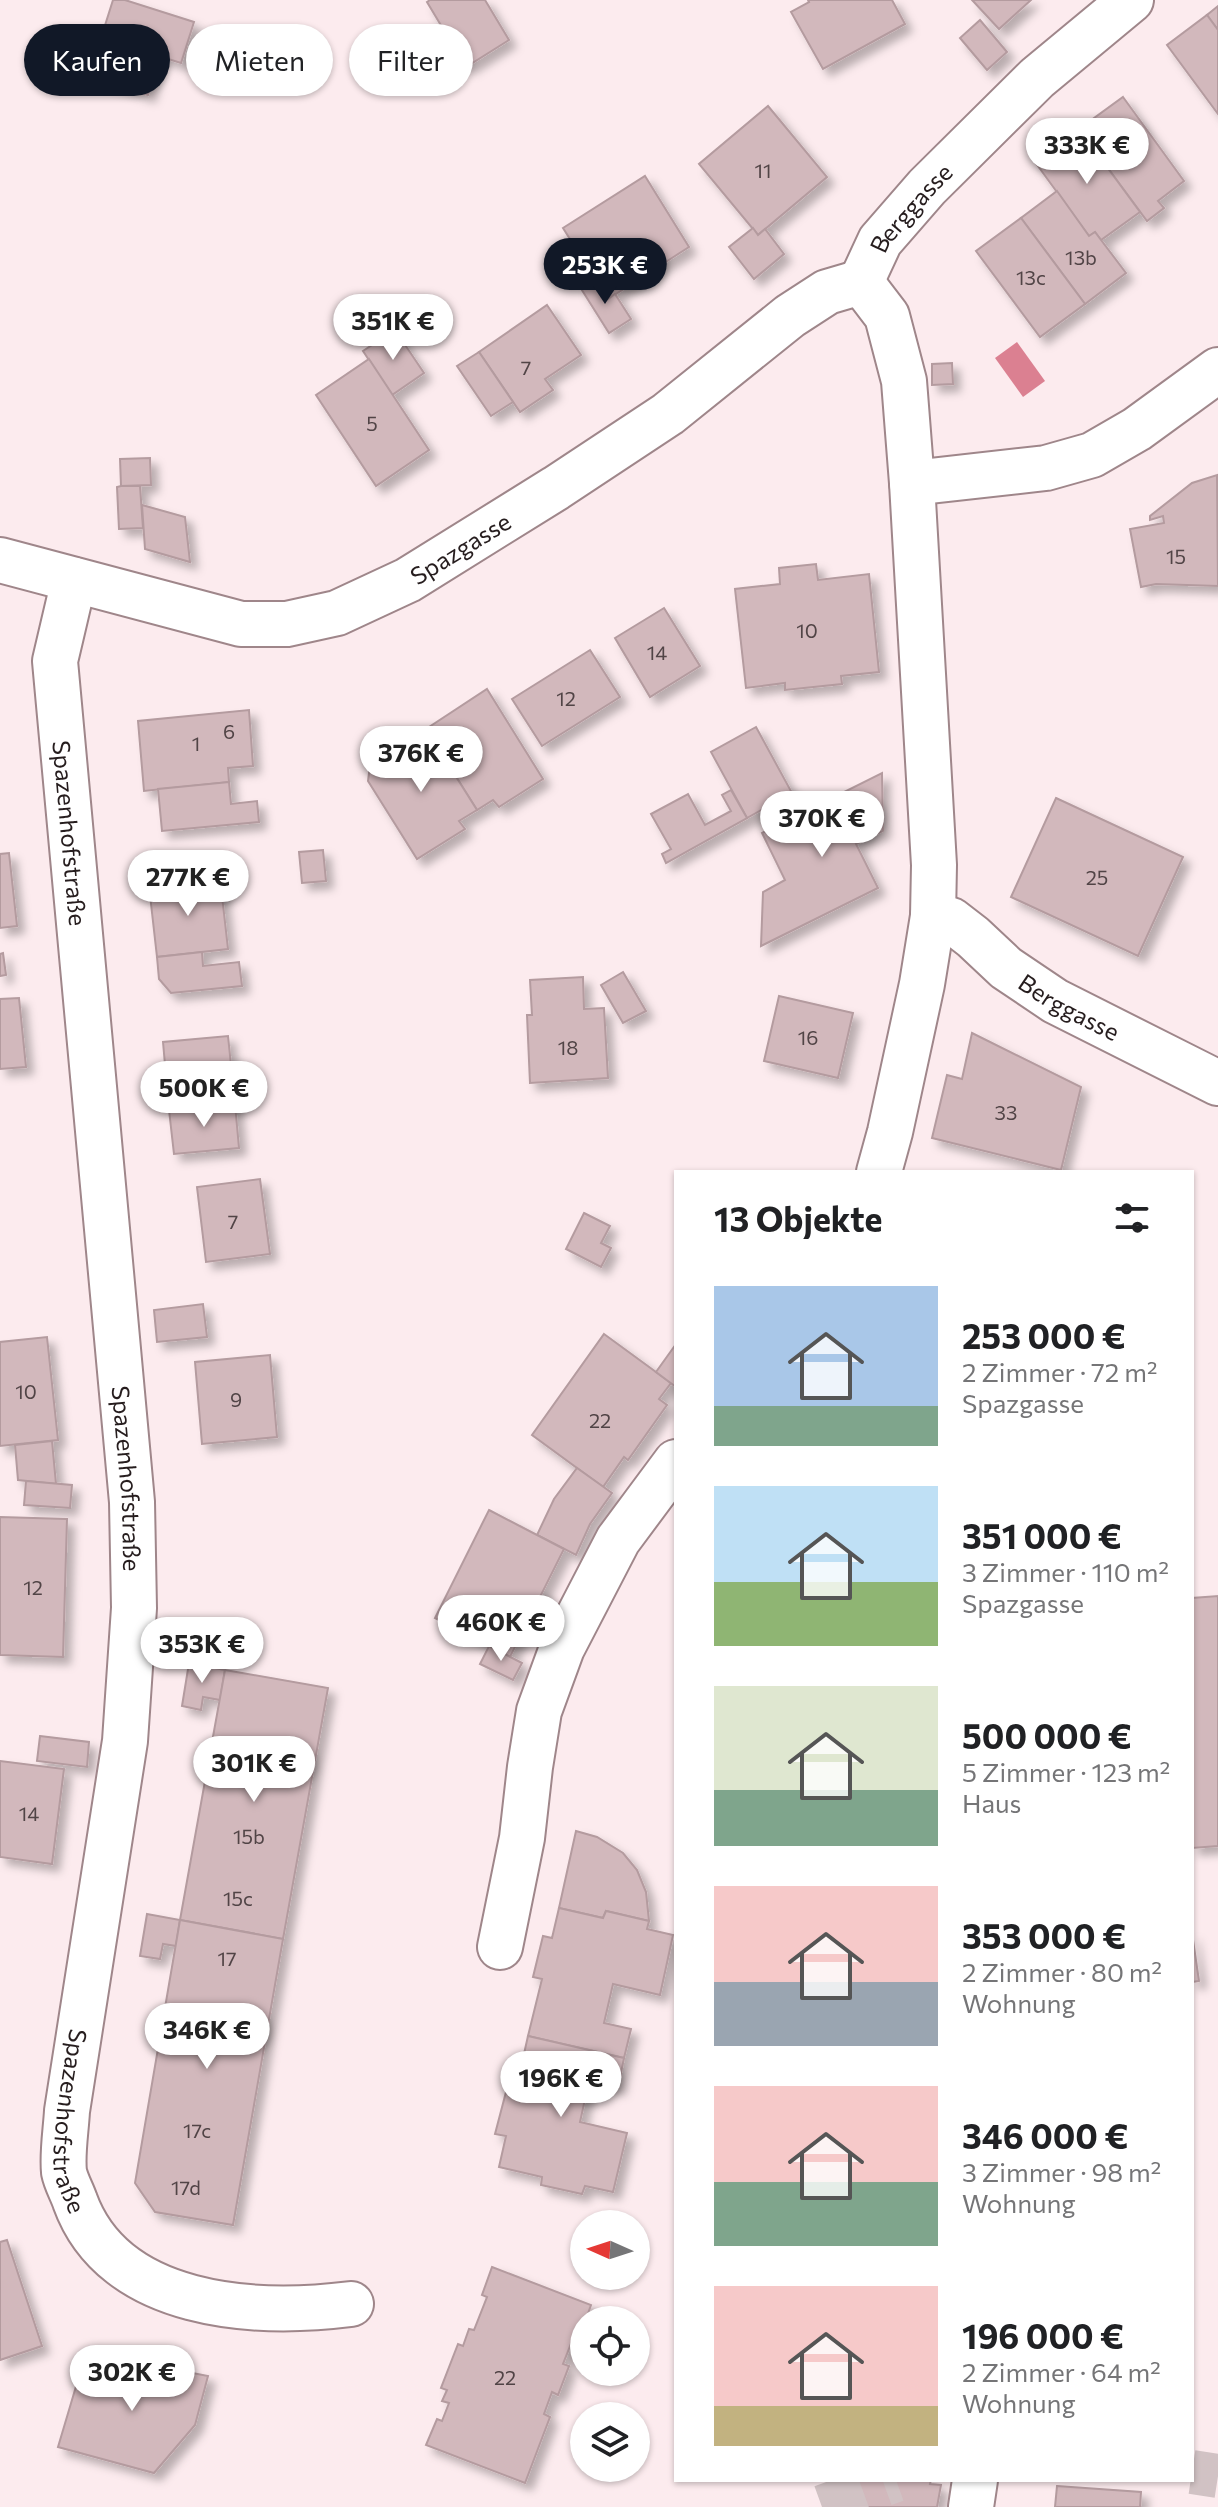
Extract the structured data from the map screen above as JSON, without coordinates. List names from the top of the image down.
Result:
{
  "streets": {
    "street": ["Berggasse", "Spazgasse", "Spazenhofstraße"]
  },
  "crossings": [
    ["Berggasse", "Spazgasse"],
    ["Spazgasse", "Spazenhofstraße"]
  ],
  "house_numbers": [
    "11",
    "13b",
    "13c",
    "7",
    "5",
    "15",
    "10",
    "14",
    "12",
    "6",
    "1",
    "25",
    "16",
    "18",
    "33",
    "7",
    "10",
    "9",
    "22",
    "12",
    "14",
    "15b",
    "15c",
    "17",
    "17c",
    "17d",
    "22"
  ],
  "north": "left",
  "page": {
    "chip": ["Kaufen", "Mieten", "Filter"],
    "price": [
      "333K €",
      "253K €",
      "351K €",
      "376K €",
      "370K €",
      "277K €",
      "500K €",
      "460K €",
      "353K €",
      "301K €",
      "346K €",
      "196K €",
      "302K €"
    ],
    "heading": "13 Objekte",
    "list": [
      {
        "name": "253 000 €",
        "note": "2 Zimmer · 72 m² · Spazgasse"
      },
      {
        "name": "351 000 €",
        "note": "3 Zimmer · 110 m² · Spazgasse"
      },
      {
        "name": "500 000 €",
        "note": "5 Zimmer · 123 m² · Haus"
      },
      {
        "name": "353 000 €",
        "note": "2 Zimmer · 80 m² · Wohnung"
      },
      {
        "name": "346 000 €",
        "note": "3 Zimmer · 98 m² · Wohnung"
      },
      {
        "name": "196 000 €",
        "note": "2 Zimmer · 64 m² · Wohnung"
      }
    ]
  }
}
